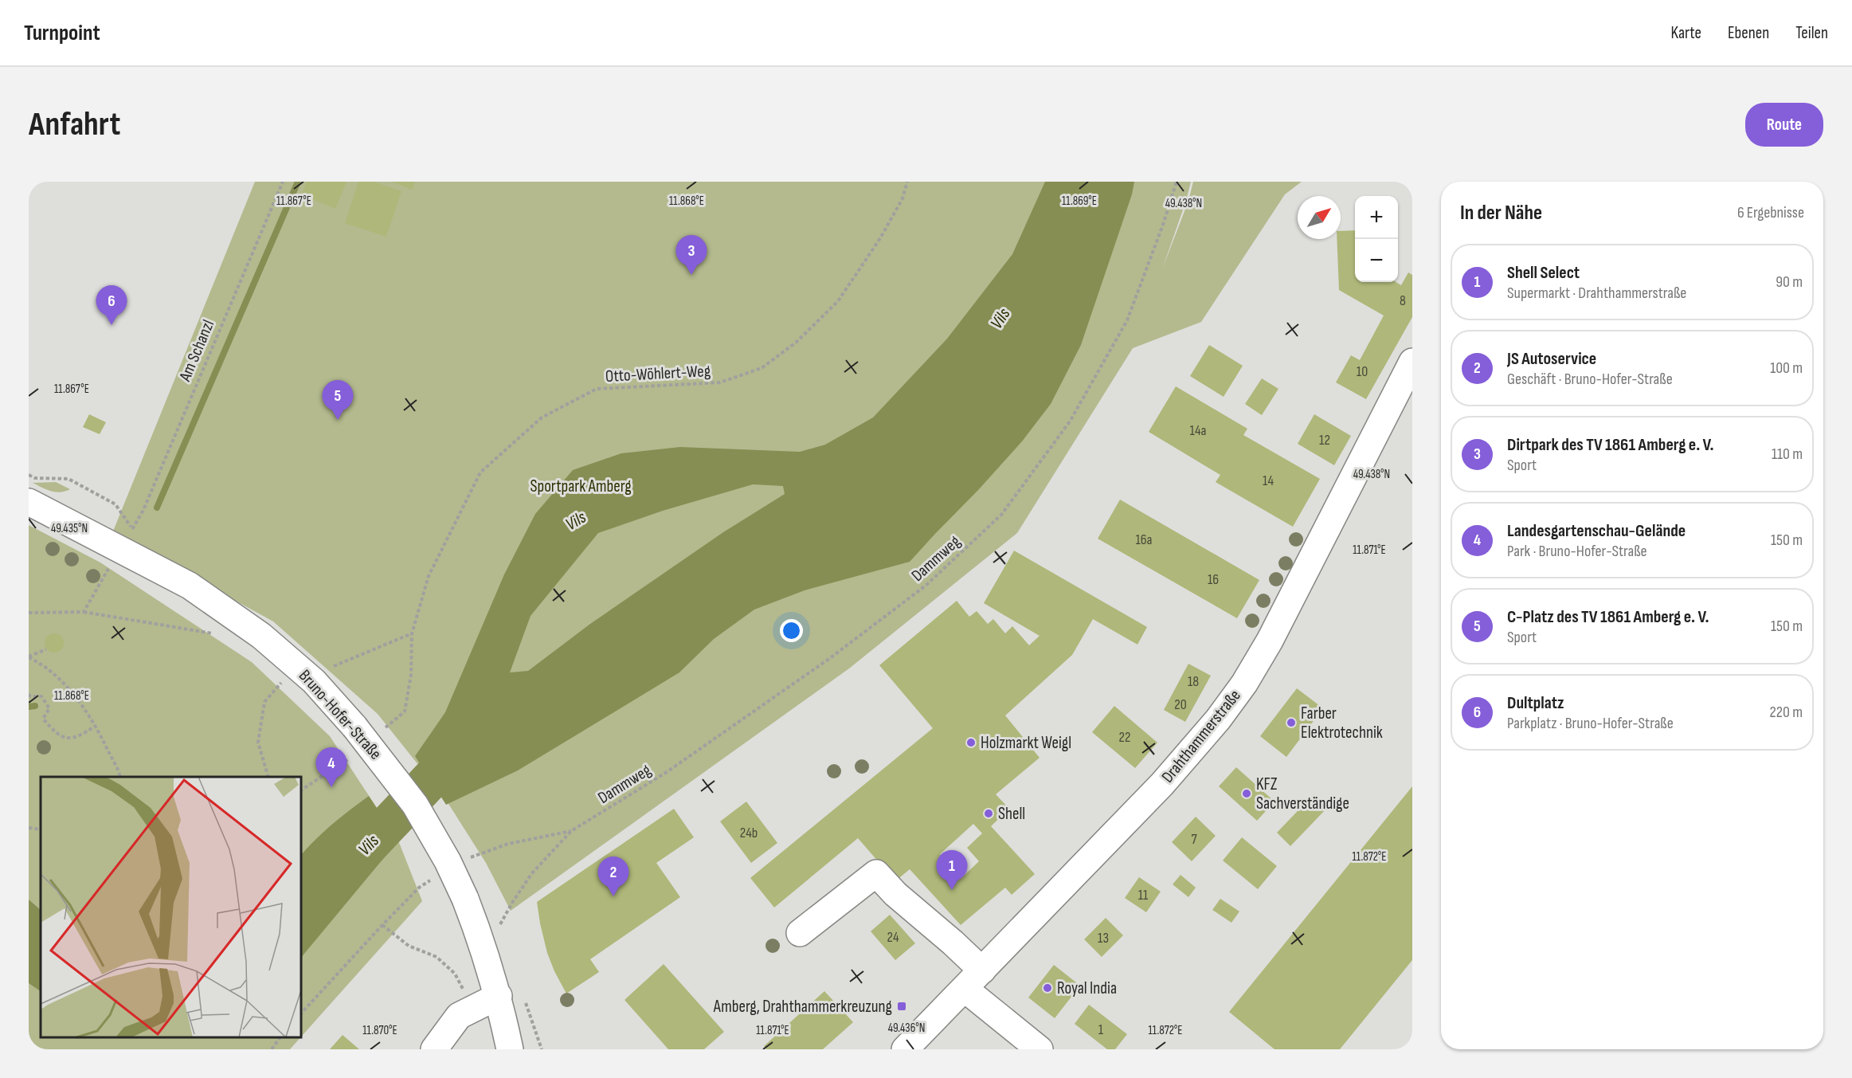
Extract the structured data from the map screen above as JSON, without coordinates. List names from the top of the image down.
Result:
{
  "streets": {
    "main road": ["Bruno-Hofer-Straße", "Drahthammerstraße"],
    "path": ["Am Schanzl", "Otto-Wöhlert-Weg", "Dammweg"]
  },
  "crossings": [
    ["Am Schanzl", "Bruno-Hofer-Straße"]
  ],
  "water": ["Vils"],
  "parks": ["Sportpark Amberg"],
  "places": {
    "other": [
      "Farber Elektrotechnik",
      "Holzmarkt Weigl",
      "KFZ Sachverständige",
      "Shell",
      "Royal India"
    ],
    "transit": ["Amberg, Drahthammerkreuzung"]
  },
  "house_numbers": [
    "8",
    "10",
    "14a",
    "12",
    "14",
    "16a",
    "16",
    "18",
    "20",
    "22",
    "24b",
    "7",
    "11",
    "24",
    "13",
    "1"
  ],
  "north": "top right",
  "page": {
    "header": "Turnpoint",
    "nav": ["Karte", "Ebenen", "Teilen"],
    "buttons": "Route",
    "title": "Anfahrt",
    "heading": ["In der Nähe", "6 Ergebnisse"],
    "map_buttons": ["+", "−"],
    "pins": [
      "3",
      "6",
      "5",
      "4",
      "1",
      "2"
    ],
    "list": [
      {
        "mark": "1",
        "name": "Shell Select",
        "note": "Supermarkt · Drahthammerstraße",
        "value": "90 m"
      },
      {
        "mark": "2",
        "name": "JS Autoservice",
        "note": "Geschäft · Bruno-Hofer-Straße",
        "value": "100 m"
      },
      {
        "mark": "3",
        "name": "Dirtpark des TV 1861 Amberg e. V.",
        "note": "Sport",
        "value": "110 m"
      },
      {
        "mark": "4",
        "name": "Landesgartenschau-Gelände",
        "note": "Park · Bruno-Hofer-Straße",
        "value": "150 m"
      },
      {
        "mark": "5",
        "name": "C-Platz des TV 1861 Amberg e. V.",
        "note": "Sport",
        "value": "150 m"
      },
      {
        "mark": "6",
        "name": "Dultplatz",
        "note": "Parkplatz · Bruno-Hofer-Straße",
        "value": "220 m"
      }
    ]
  },
  "coordinates": [
    "11.867°E",
    "11.868°E",
    "11.869°E",
    "49.438°N",
    "49.435°N",
    "11.871°E",
    "11.872°E",
    "49.436°N",
    "11.870°E"
  ]
}
